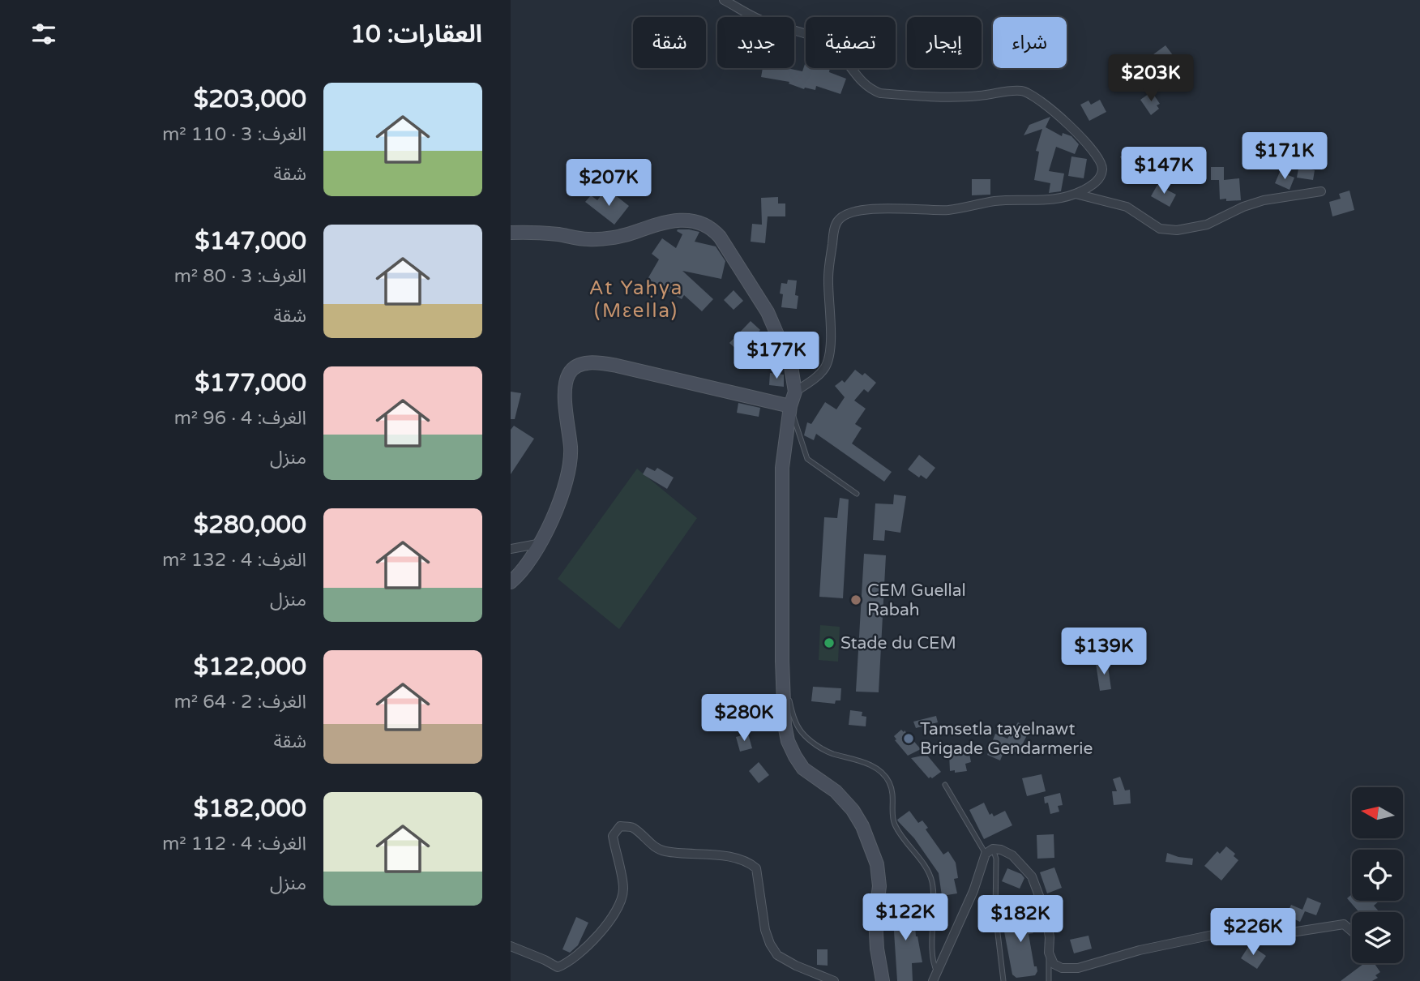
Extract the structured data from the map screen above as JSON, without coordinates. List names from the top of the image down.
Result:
{
  "districts": ["At Yaḥya (Mεella)"],
  "places": ["CEM Guellal Rabah", "Stade du CEM", "Tamsetla taɣelnawt Brigade Gendarmerie"],
  "north": "left",
  "page": {
    "heading": "العقارات: 10",
    "chip": [
      "شراء",
      "إيجار",
      "تصفية",
      "جديد",
      "شقة"
    ],
    "price": [
      "$203K",
      "$171K",
      "$147K",
      "$207K",
      "$177K",
      "$139K",
      "$280K",
      "$122K",
      "$182K",
      "$226K"
    ],
    "list": [
      {
        "name": "$203,000",
        "note": "الغرف: 3 · 110 m² · شقة"
      },
      {
        "name": "$147,000",
        "note": "الغرف: 3 · 80 m² · شقة"
      },
      {
        "name": "$177,000",
        "note": "الغرف: 4 · 96 m² · منزل"
      },
      {
        "name": "$280,000",
        "note": "الغرف: 4 · 132 m² · منزل"
      },
      {
        "name": "$122,000",
        "note": "الغرف: 2 · 64 m² · شقة"
      },
      {
        "name": "$182,000",
        "note": "الغرف: 4 · 112 m² · منزل"
      }
    ]
  }
}
